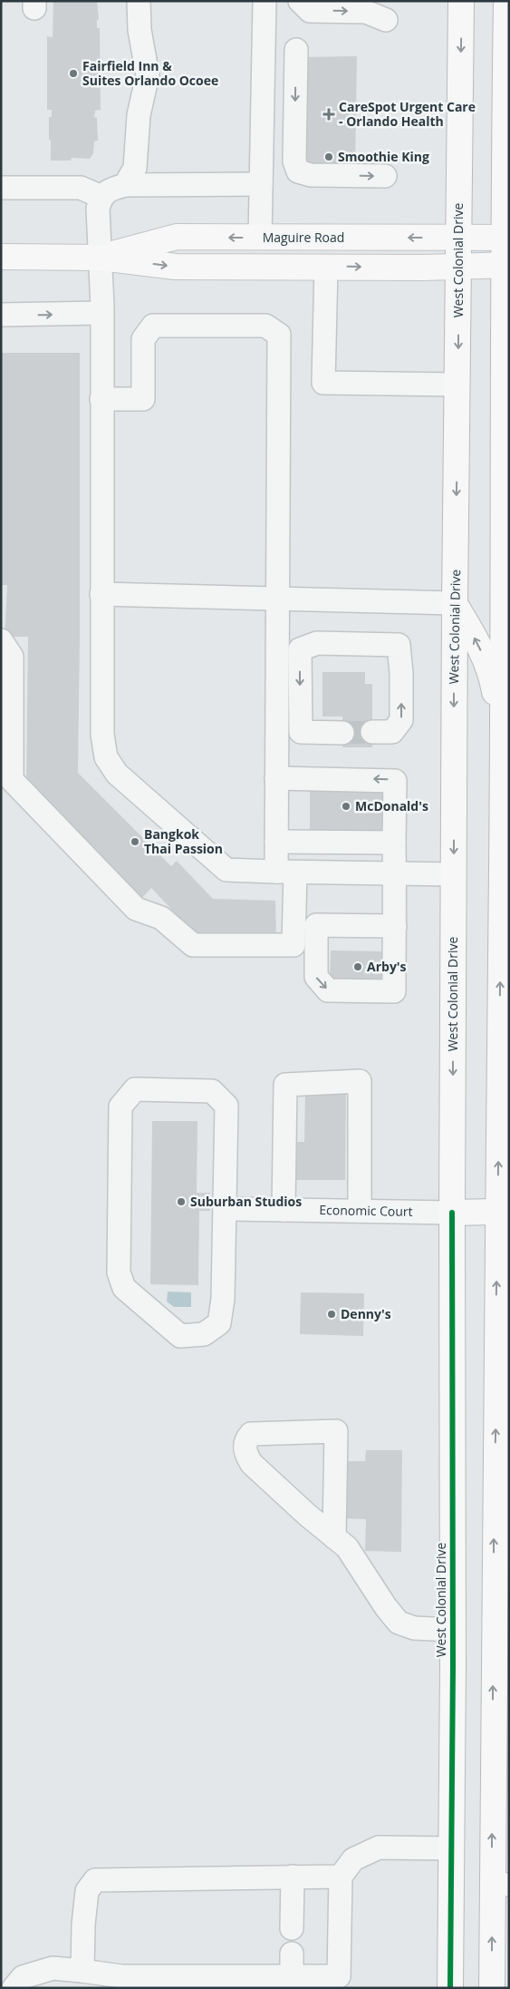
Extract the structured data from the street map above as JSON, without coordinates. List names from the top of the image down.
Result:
{
  "streets": {
    "main road": ["Maguire Road", "West Colonial Drive"],
    "lane": ["Economic Court"]
  },
  "crossings": [
    ["Maguire Road", "West Colonial Drive"],
    ["West Colonial Drive", "Economic Court"]
  ],
  "places": {
    "other": [
      "Fairfield Inn & Suites Orlando Ocoee",
      "Smoothie King",
      "McDonald's",
      "Bangkok Thai Passion",
      "Arby's",
      "Suburban Studios",
      "Denny's"
    ],
    "health": ["CareSpot Urgent Care - Orlando Health"]
  }
}
